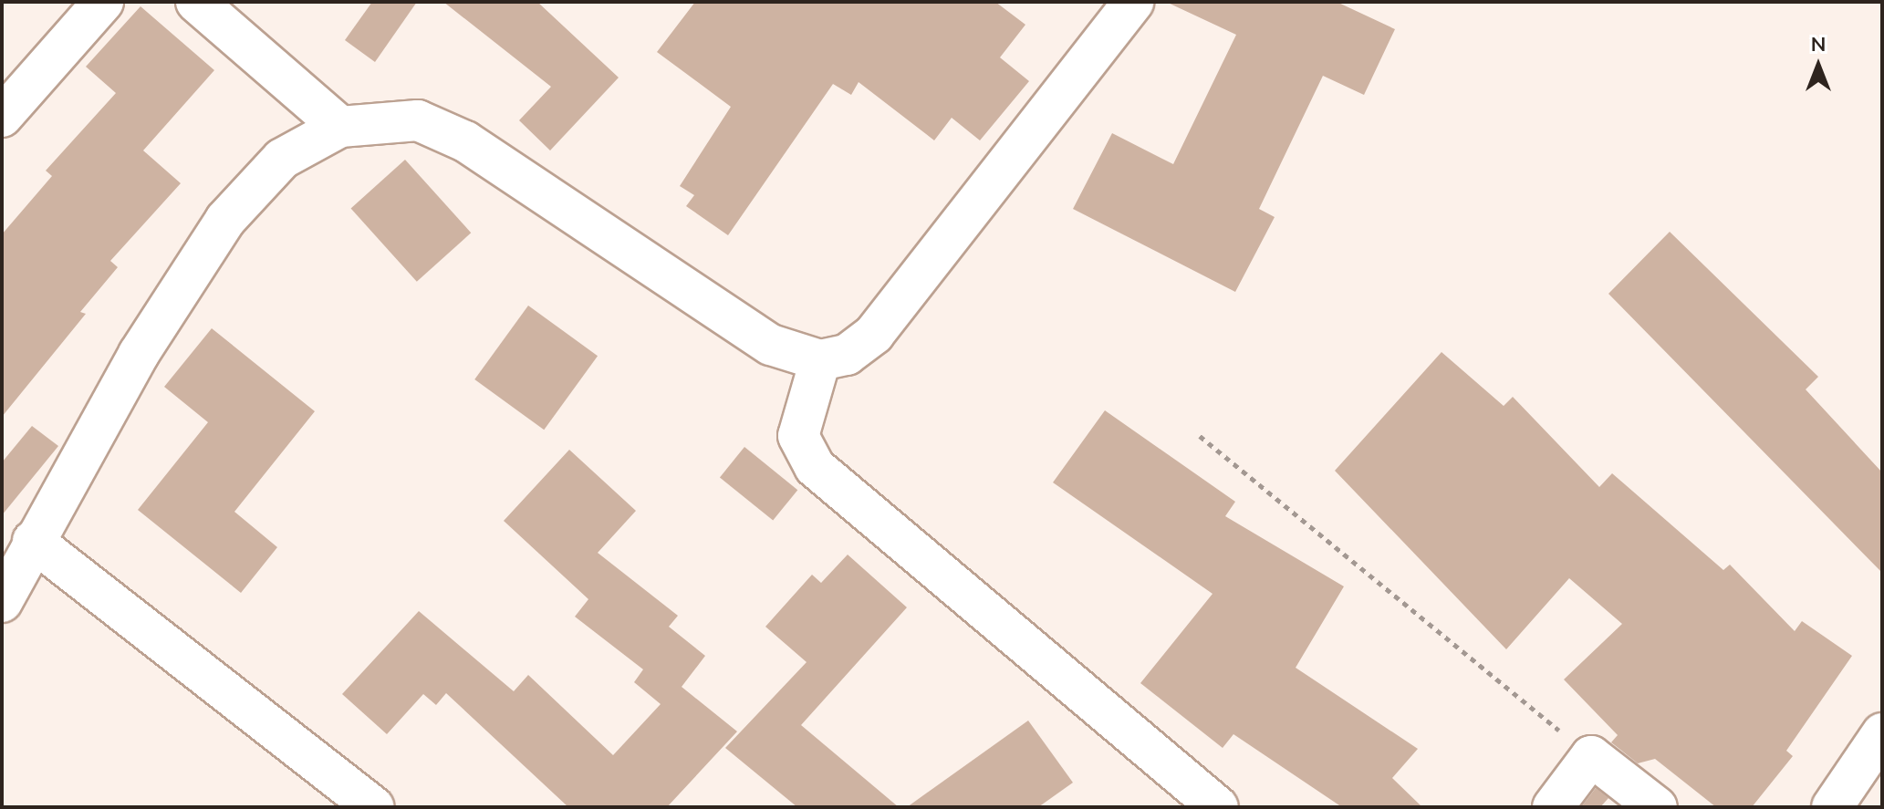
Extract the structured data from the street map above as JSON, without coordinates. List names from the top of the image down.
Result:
{
  "north": "top"
}
